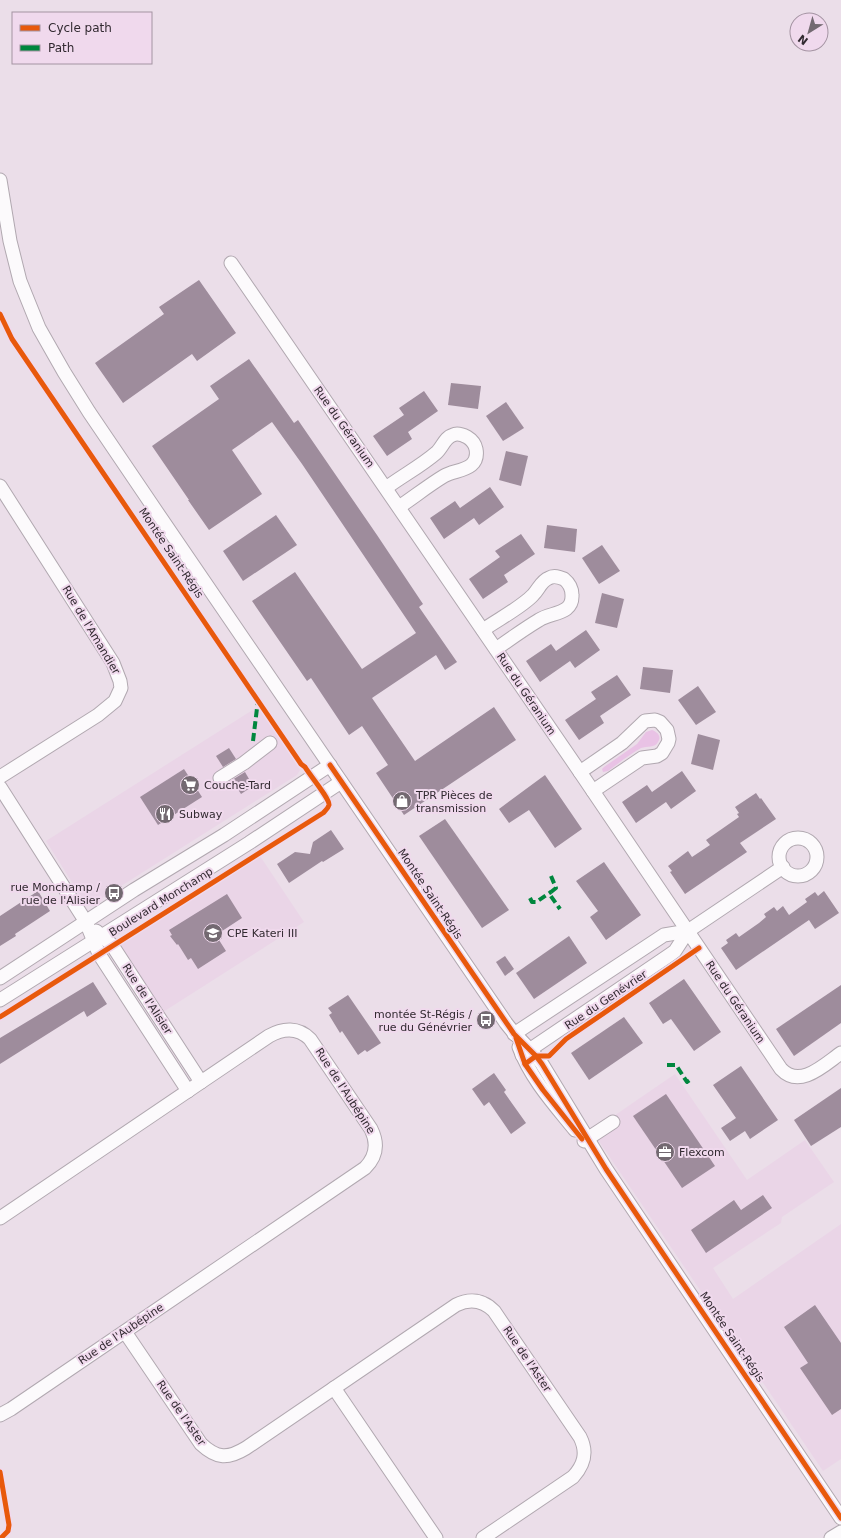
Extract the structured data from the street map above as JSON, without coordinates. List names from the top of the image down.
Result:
{
  "streets": {
    "street": [
      "Rue du Géranium",
      "Montée Saint-Régis",
      "Rue de l'Amandier",
      "Boulevard Monchamp",
      "Rue de l'Alisier",
      "Rue du Genévrier",
      "Rue de l'Aubépine",
      "Rue de l'Aster"
    ]
  },
  "crossings": [
    ["Rue du Géranium", "Rue du Genévrier"],
    ["Montée Saint-Régis", "Boulevard Monchamp"],
    ["Montée Saint-Régis", "Rue du Genévrier"],
    ["Boulevard Monchamp", "Rue de l'Alisier"],
    ["Rue de l'Alisier", "Rue de l'Aubépine"],
    ["Rue de l'Aubépine", "Rue de l'Aster"]
  ],
  "places": {
    "supermarket": ["Couche-Tard"],
    "shop": ["TPR Pièces de transmission"],
    "restaurant": ["Subway"],
    "bus stop": ["rue Monchamp / rue de l'Alisier", "montée St-Régis / rue du Génévrier"],
    "school or university": ["CPE Kateri III"],
    "office": ["Flexcom"]
  },
  "legend": ["Cycle path", "Path"],
  "north": "bottom left"
}
